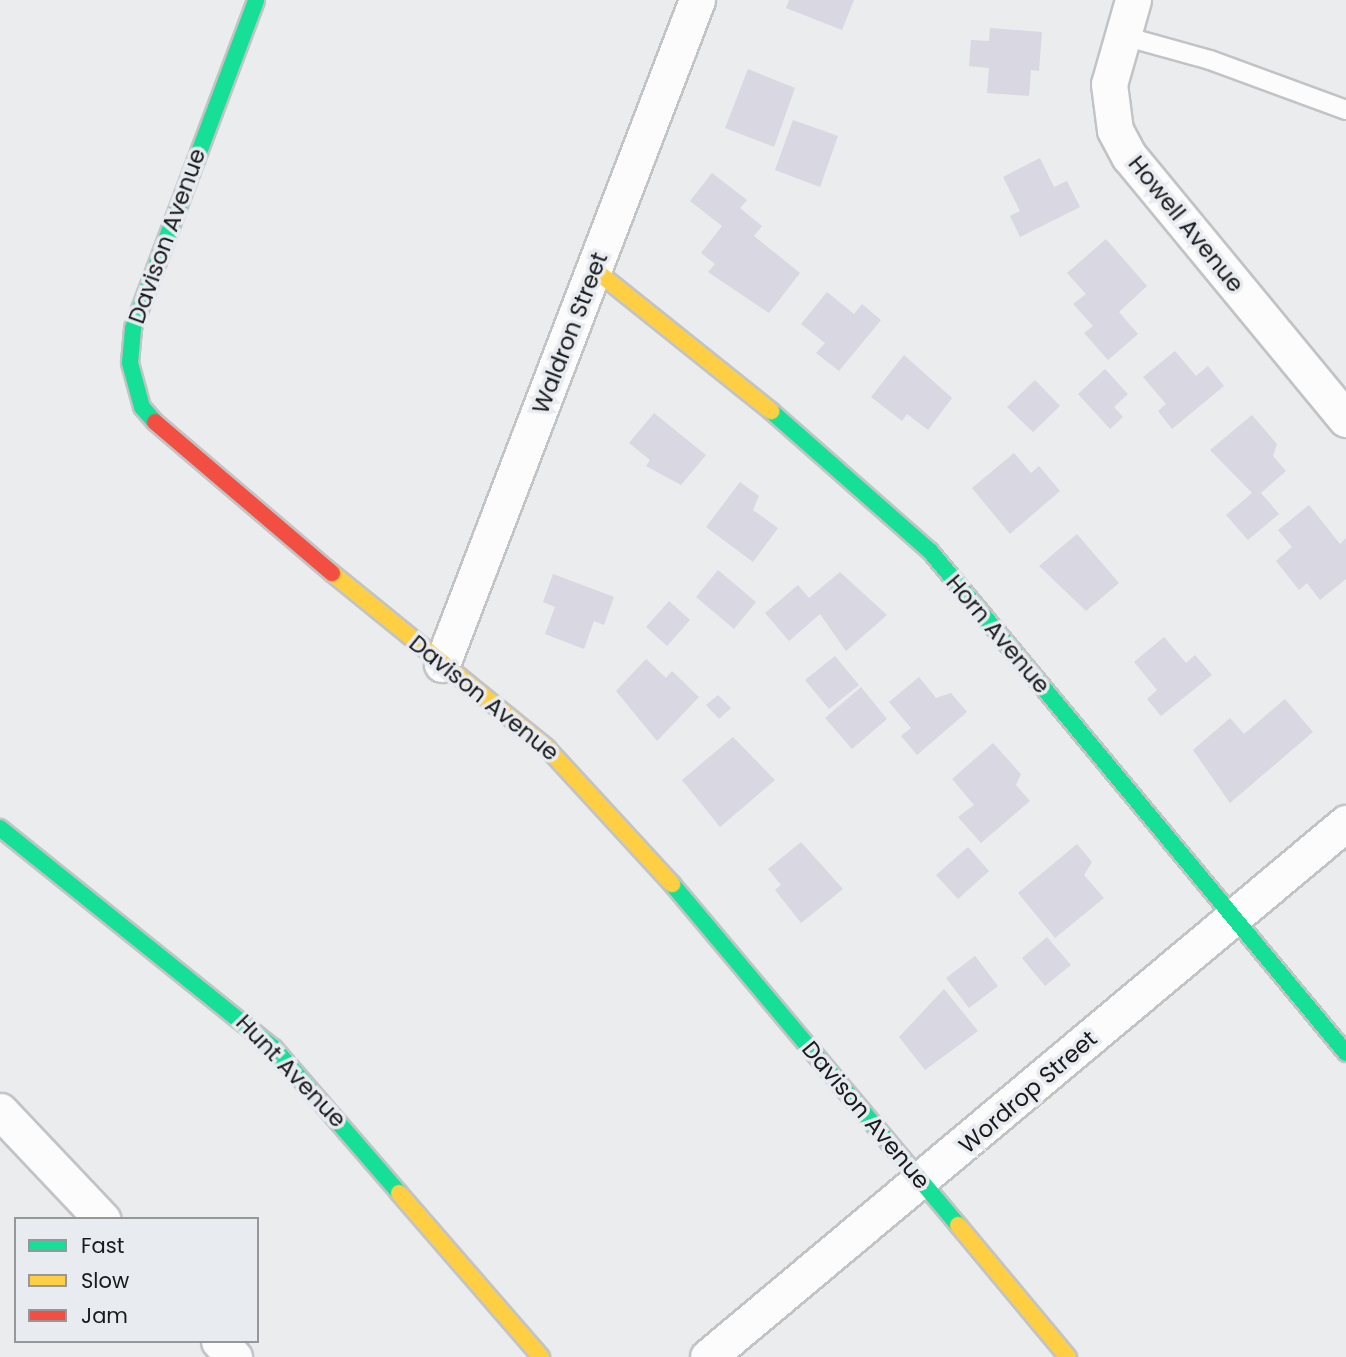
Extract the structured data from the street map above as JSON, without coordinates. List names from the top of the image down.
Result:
{
  "streets": {
    "street": [
      "Howell Avenue",
      "Davison Avenue",
      "Waldron Street",
      "Horn Avenue",
      "Hunt Avenue",
      "Wordrop Street"
    ]
  },
  "crossings": [
    ["Davison Avenue", "Waldron Street"],
    ["Davison Avenue", "Wordrop Street"],
    ["Waldron Street", "Horn Avenue"],
    ["Horn Avenue", "Wordrop Street"]
  ],
  "legend": ["Fast", "Slow", "Jam"]
}
